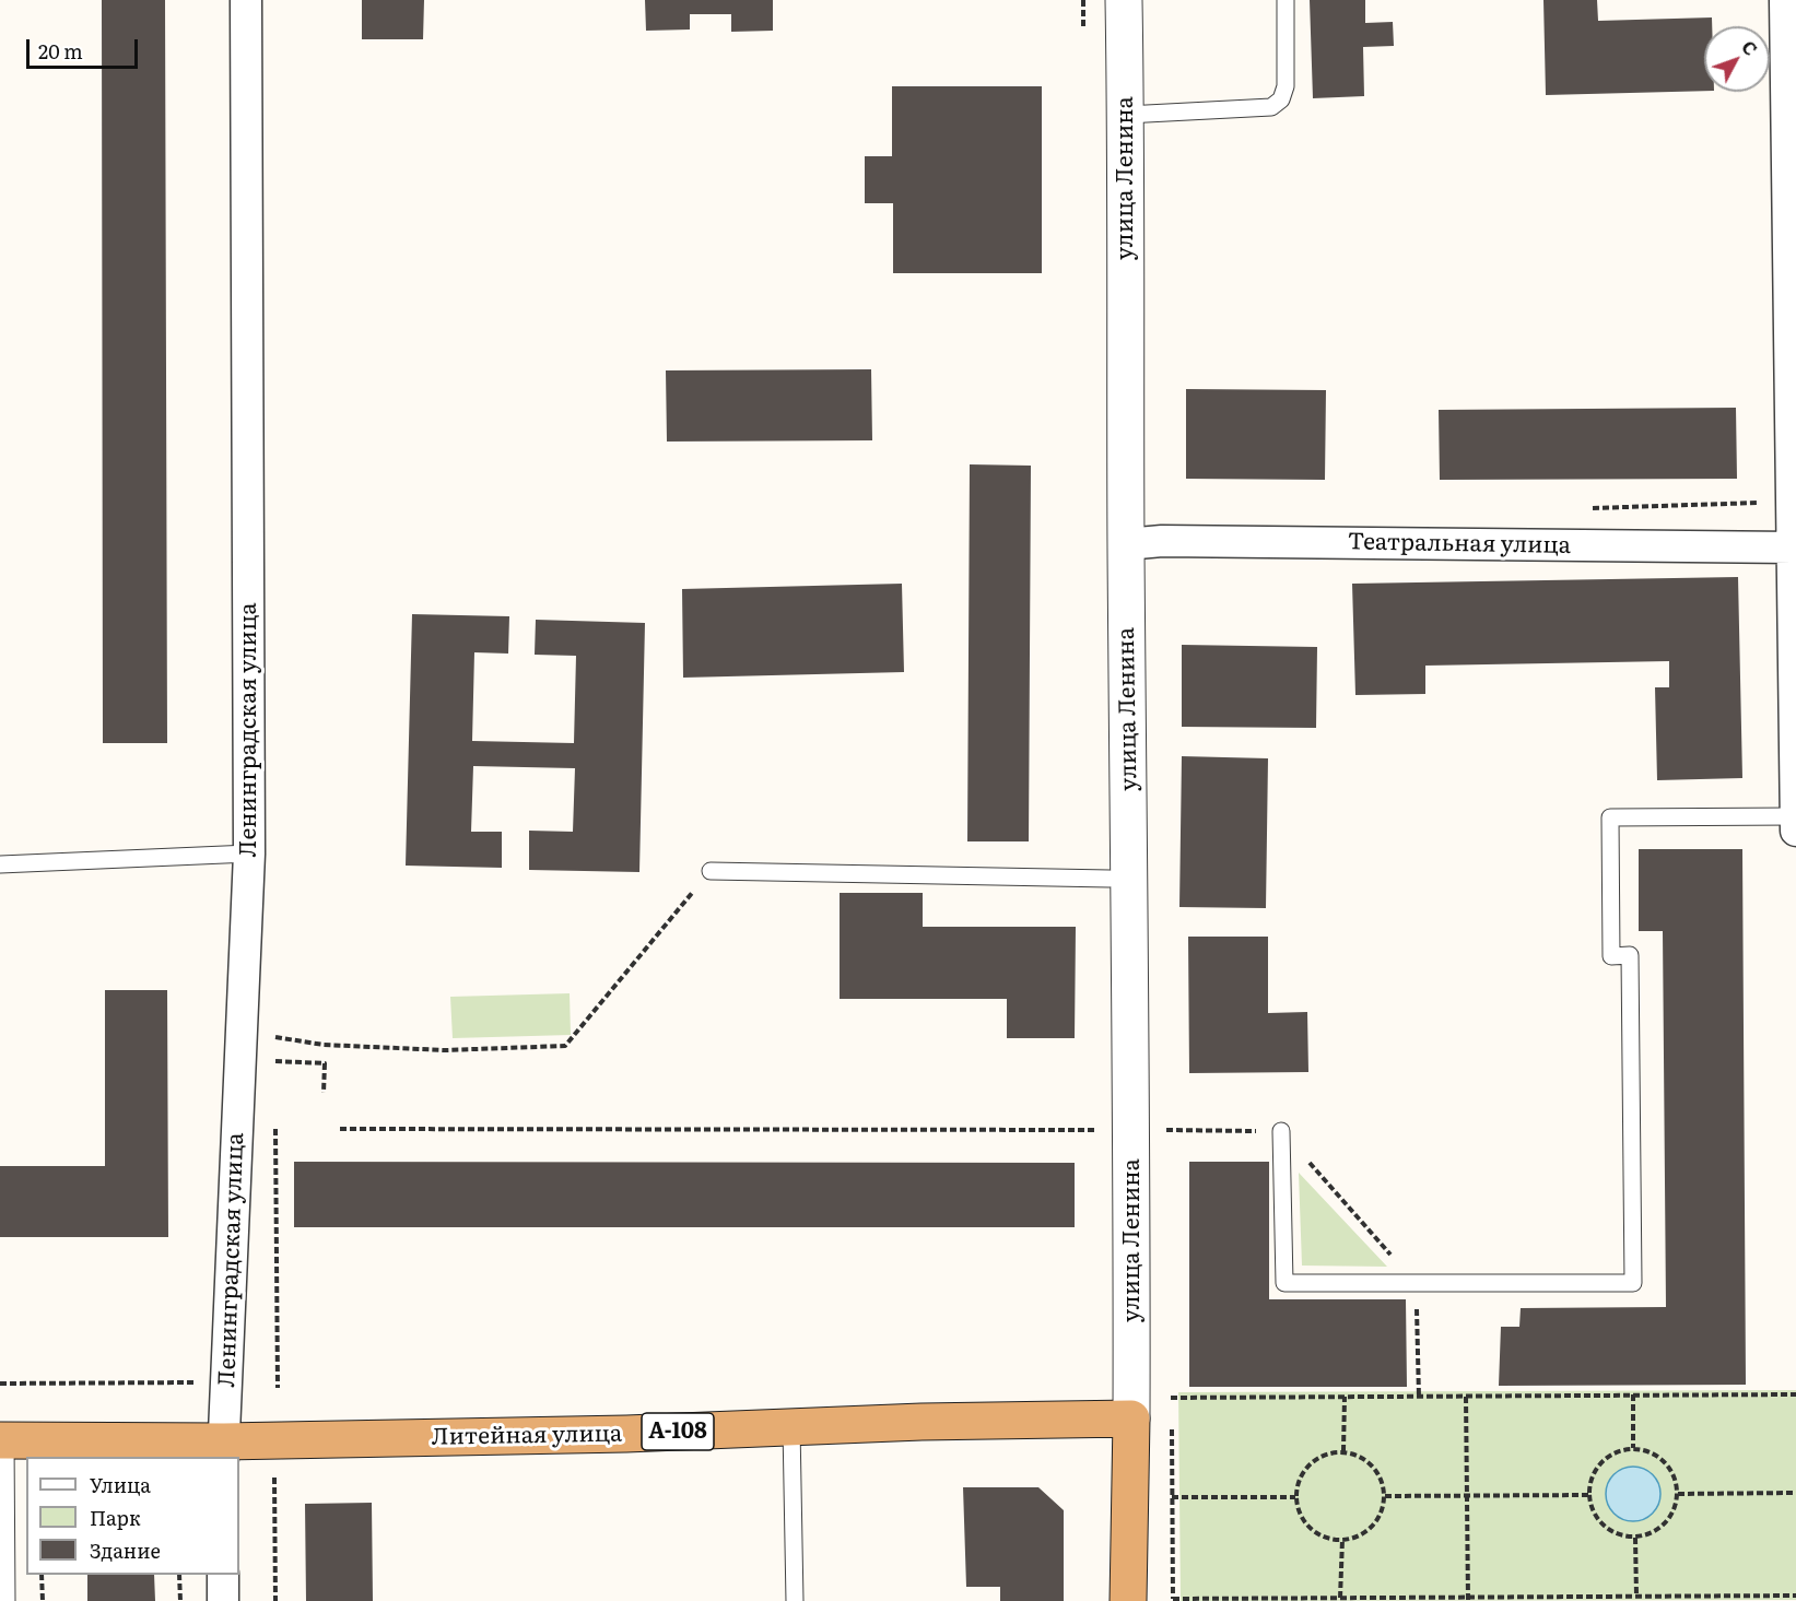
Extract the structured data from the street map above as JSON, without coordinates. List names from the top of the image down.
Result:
{
  "streets": {
    "highway": ["А-108", "Литейная улица"],
    "street": ["улица Ленина", "Театральная улица", "Ленинградская улица"]
  },
  "crossings": [
    ["улица Ленина", "Театральная улица"],
    ["улица Ленина", "Литейная улица"],
    ["Ленинградская улица", "Литейная улица"]
  ],
  "legend": ["Улица", "Парк", "Здание"],
  "scale_bar": "20 m",
  "north": "top right"
}
